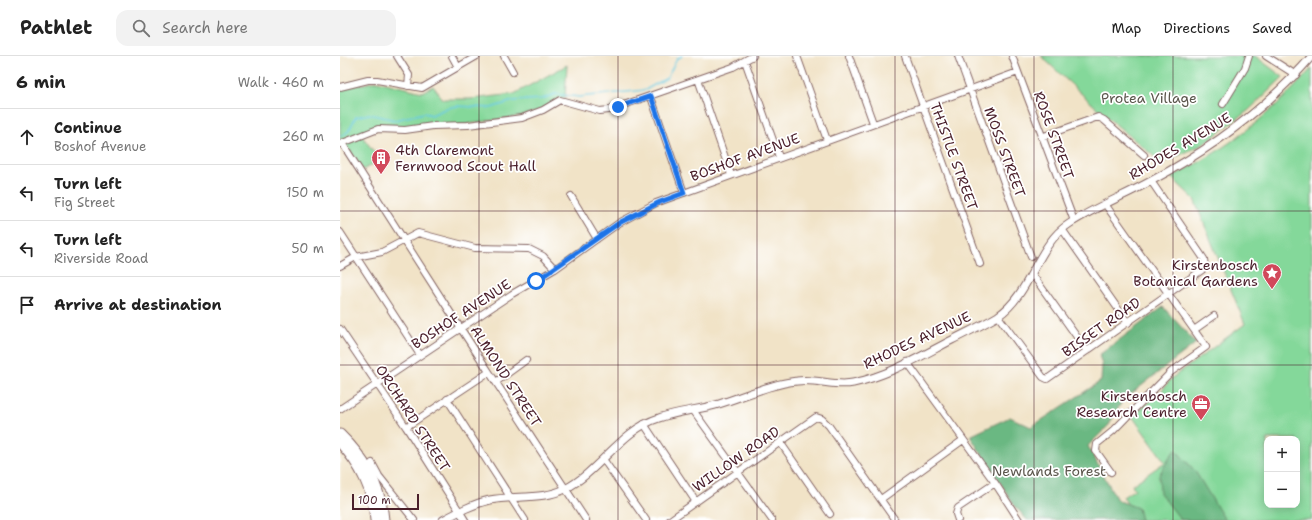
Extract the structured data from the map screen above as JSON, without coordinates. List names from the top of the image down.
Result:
{
  "streets": {
    "main road": ["RHODES AVENUE"],
    "street": [
      "ROSE STREET",
      "MOSS STREET",
      "THISTLE STREET",
      "BOSHOF AVENUE",
      "BISSET ROAD",
      "ALMOND STREET",
      "ORCHARD STREET",
      "WILLOW ROAD"
    ]
  },
  "crossings": [
    ["ROSE STREET", "RHODES AVENUE"],
    ["ROSE STREET", "BOSHOF AVENUE"],
    ["RHODES AVENUE", "BISSET ROAD"],
    ["RHODES AVENUE", "ALMOND STREET"],
    ["RHODES AVENUE", "ORCHARD STREET"],
    ["MOSS STREET", "BOSHOF AVENUE"],
    ["THISTLE STREET", "BOSHOF AVENUE"],
    ["BOSHOF AVENUE", "ALMOND STREET"],
    ["BOSHOF AVENUE", "ORCHARD STREET"]
  ],
  "parks": ["Protea Village", "Newlands Forest"],
  "places": {
    "building": ["4th Claremont Fernwood Scout Hall"],
    "place": ["Kirstenbosch Botanical Gardens"],
    "office": ["Kirstenbosch Research Centre"]
  },
  "scale_bar": "100 m",
  "page": {
    "header": "Pathlet",
    "search": "Search here",
    "nav": ["Map", "Directions", "Saved"],
    "heading": ["6 min", "Walk · 460 m"],
    "list": [
      ["Continue", "Boshof Avenue", "260 m"],
      ["Turn left", "Fig Street", "150 m"],
      ["Turn left", "Riverside Road", "50 m"],
      "Arrive at destination"
    ],
    "map_buttons": ["+", "−"],
    "scale": "100 m"
  }
}
